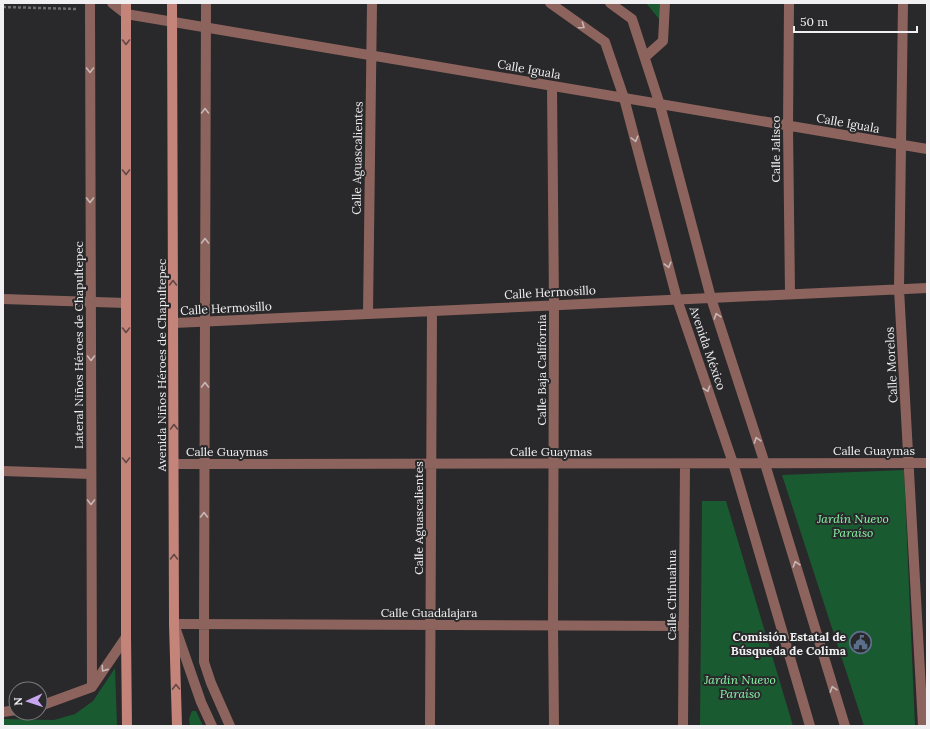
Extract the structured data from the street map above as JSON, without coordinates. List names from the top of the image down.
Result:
{
  "streets": {
    "main road": ["Avenida Niños Héroes de Chapultepec"],
    "street": [
      "Calle Iguala",
      "Calle Jalisco",
      "Calle Aguascalientes",
      "Calle Hermosillo",
      "Lateral Niños Héroes de Chapultepec",
      "Avenida México",
      "Calle Morelos",
      "Calle Baja California",
      "Calle Guaymas",
      "Calle Chihuahua",
      "Calle Guadalajara"
    ]
  },
  "crossings": [
    ["Calle Iguala", "Calle Jalisco"],
    ["Calle Iguala", "Calle Aguascalientes"],
    ["Calle Iguala", "Avenida México"],
    ["Calle Iguala", "Avenida Niños Héroes de Chapultepec"],
    ["Calle Iguala", "Calle Morelos"],
    ["Calle Iguala", "Calle Baja California"],
    ["Calle Jalisco", "Calle Hermosillo"],
    ["Calle Aguascalientes", "Calle Hermosillo"],
    ["Calle Aguascalientes", "Calle Guaymas"],
    ["Calle Aguascalientes", "Calle Guadalajara"],
    ["Calle Hermosillo", "Avenida México"],
    ["Calle Hermosillo", "Avenida Niños Héroes de Chapultepec"],
    ["Calle Hermosillo", "Calle Morelos"],
    ["Calle Hermosillo", "Calle Baja California"],
    ["Avenida México", "Calle Guaymas"],
    ["Avenida Niños Héroes de Chapultepec", "Calle Guaymas"],
    ["Avenida Niños Héroes de Chapultepec", "Calle Guadalajara"],
    ["Calle Morelos", "Calle Guaymas"],
    ["Calle Baja California", "Calle Guaymas"],
    ["Calle Baja California", "Calle Guadalajara"],
    ["Calle Guaymas", "Calle Chihuahua"],
    ["Calle Chihuahua", "Calle Guadalajara"]
  ],
  "one_way": ["Lateral Niños Héroes de Chapultepec"],
  "parks": ["Jardín Nuevo Paraíso", "Jardin Nuevo Paraíso"],
  "places": {
    "public building": ["Comisión Estatal de Búsqueda de Colima"]
  },
  "scale_bar": "50 m",
  "north": "left"
}
